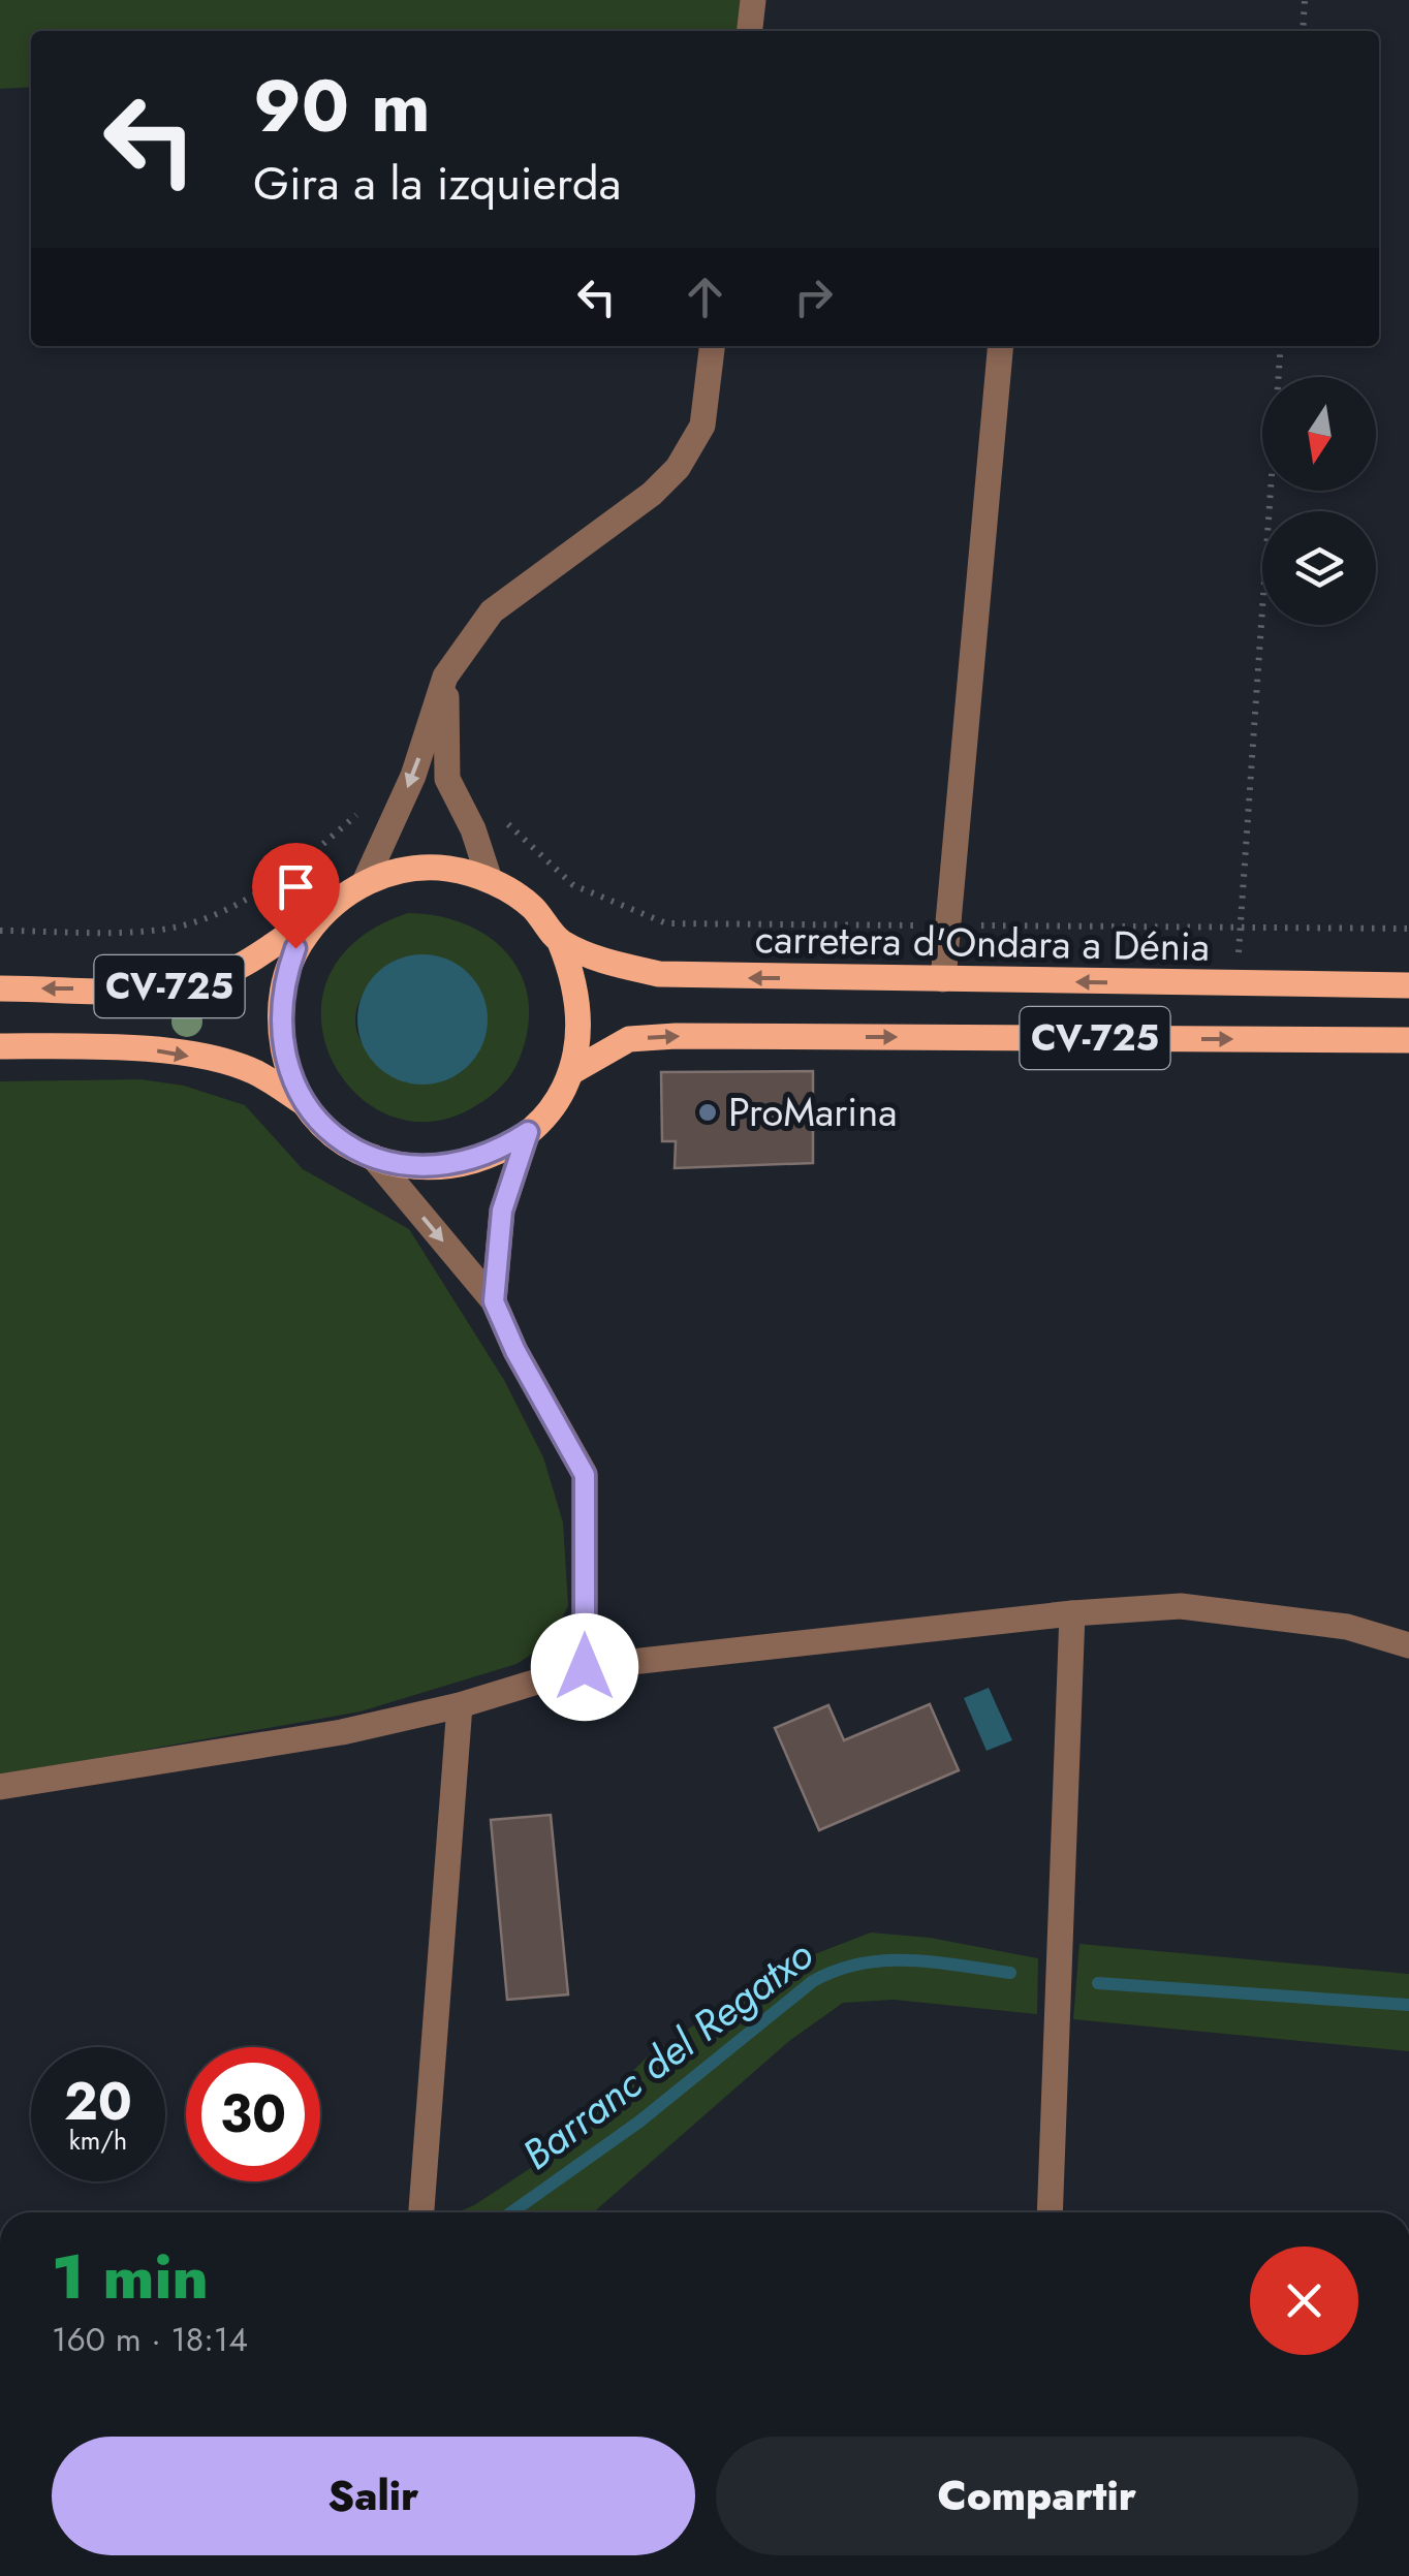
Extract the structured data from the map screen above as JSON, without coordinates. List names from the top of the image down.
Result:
{
  "streets": {
    "main road": ["carretera d'Ondara a Dénia", "CV-725"]
  },
  "crossings": [
    ["carretera d'Ondara a Dénia", "CV-725"]
  ],
  "water": ["Barranc del Regatxo"],
  "places": ["ProMarina"],
  "north": "bottom",
  "page": {
    "turn": ["90 m", "Gira a la izquierda"],
    "speed": "20 km/h",
    "limit": "30",
    "heading": ["1 min", "160 m · 18:14"],
    "buttons": ["Salir", "Compartir"]
  }
}
